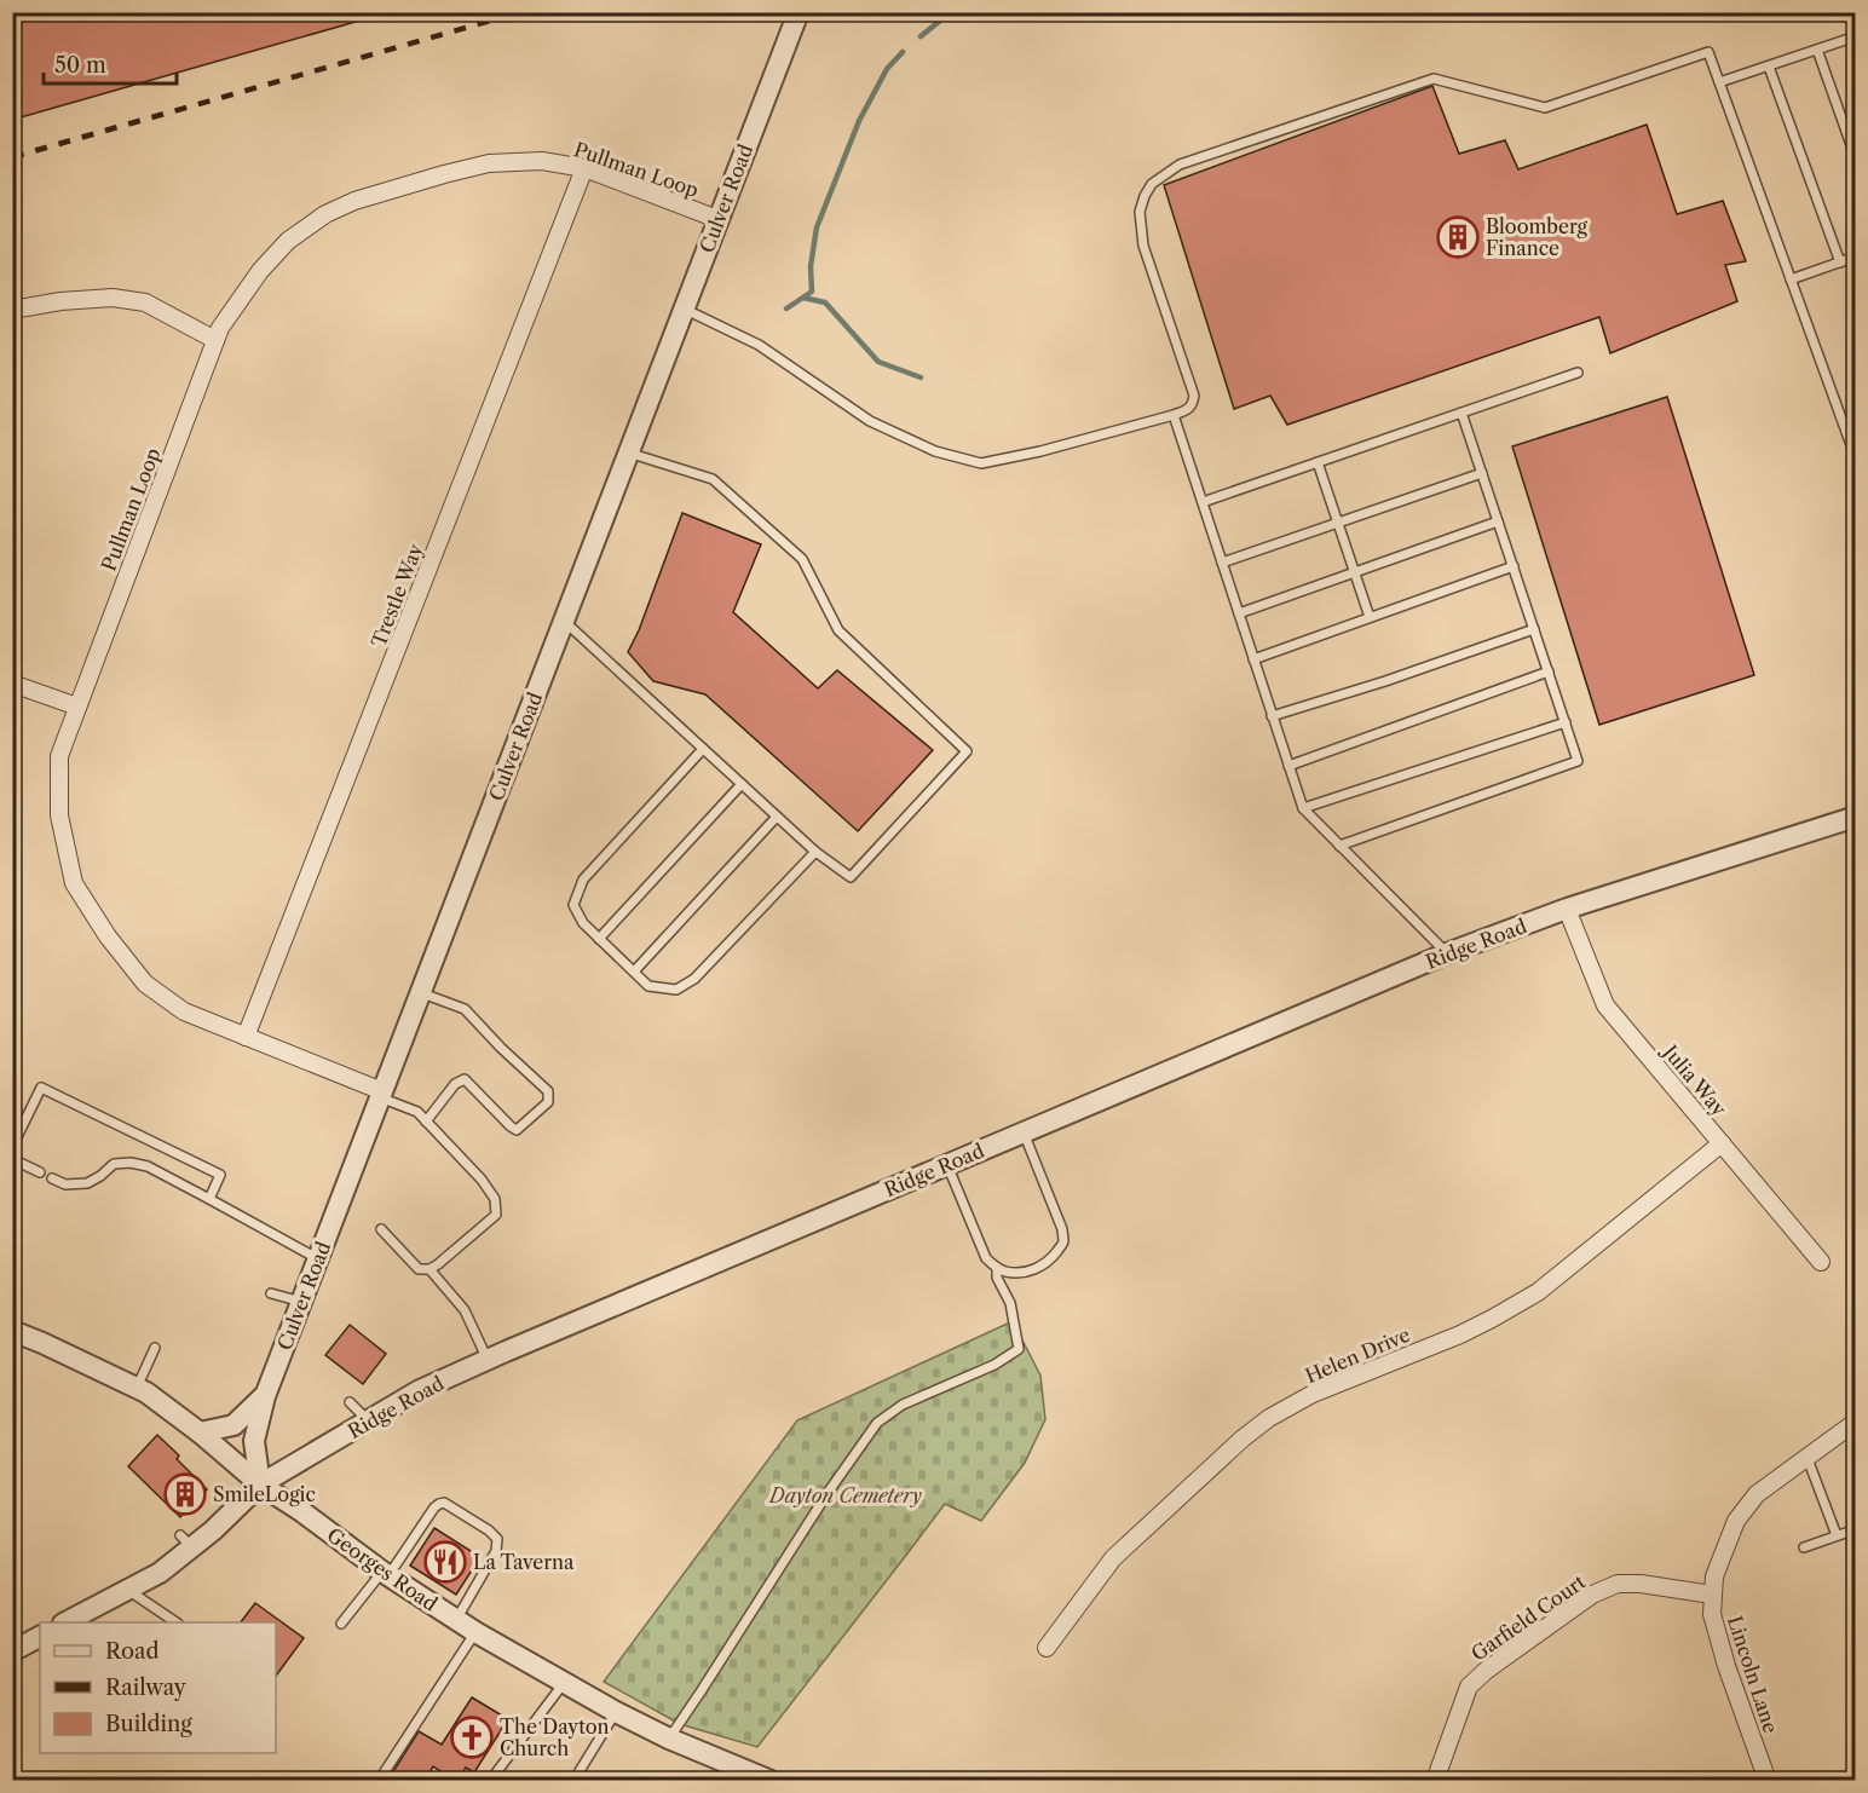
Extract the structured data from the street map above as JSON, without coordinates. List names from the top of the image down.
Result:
{
  "streets": {
    "street": [
      "Pullman Loop",
      "Culver Road",
      "Trestle Way",
      "Ridge Road",
      "Julia Way",
      "Helen Drive",
      "Georges Road",
      "Garfield Court",
      "Lincoln Lane"
    ]
  },
  "crossings": [
    ["Pullman Loop", "Culver Road"],
    ["Pullman Loop", "Trestle Way"],
    ["Culver Road", "Ridge Road"],
    ["Culver Road", "Georges Road"],
    ["Ridge Road", "Julia Way"],
    ["Ridge Road", "Georges Road"],
    ["Julia Way", "Helen Drive"],
    ["Garfield Court", "Lincoln Lane"]
  ],
  "parks": ["Dayton Cemetery"],
  "places": {
    "building": ["Bloomberg Finance", "SmileLogic"],
    "restaurant": ["La Taverna"],
    "church": ["The Dayton Church"]
  },
  "legend": ["Road", "Railway", "Building"],
  "scale_bar": "50 m"
}
